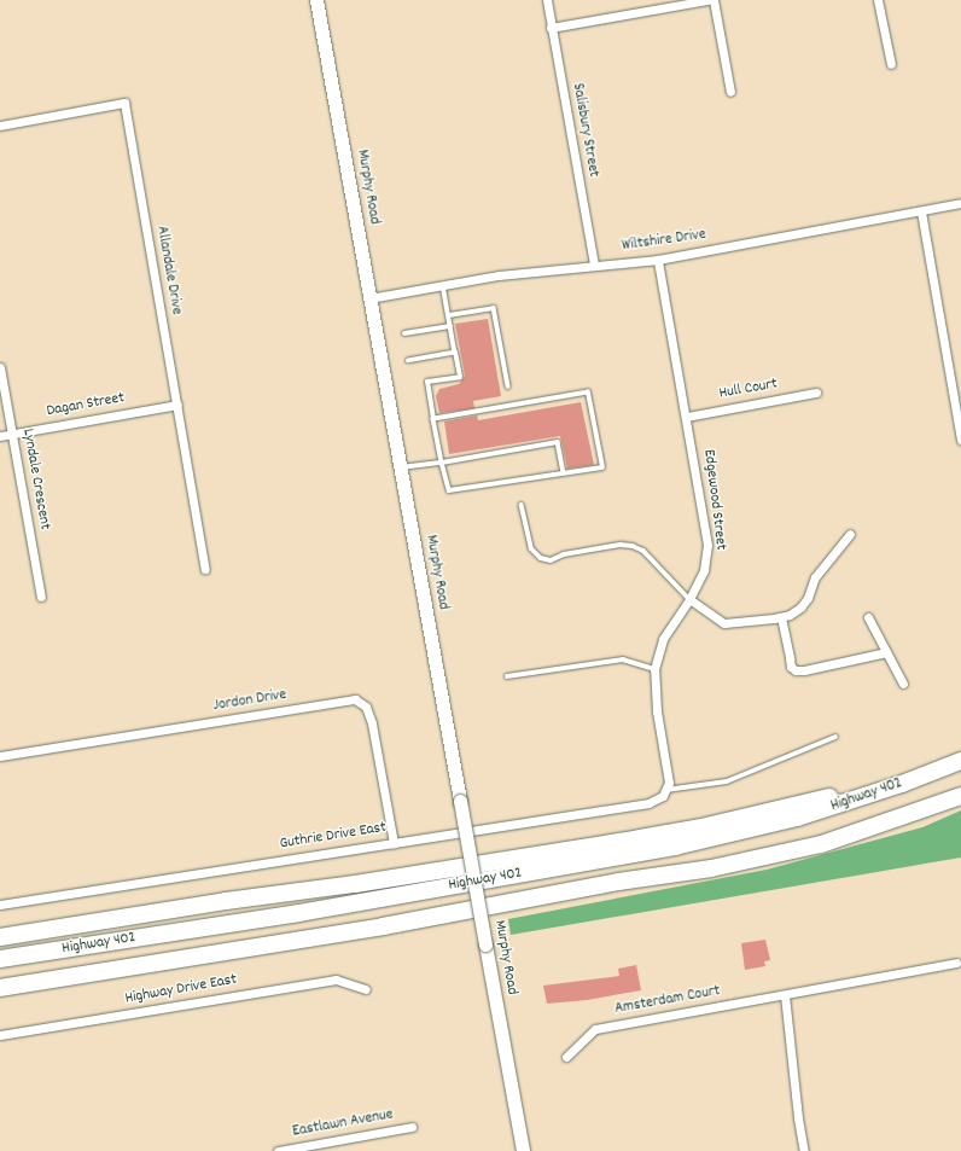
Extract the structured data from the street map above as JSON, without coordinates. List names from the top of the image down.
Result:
{
  "streets": {
    "highway": ["Highway 402"],
    "street": [
      "Salisbury Street",
      "Murphy Road",
      "Wiltshire Drive",
      "Allandale Drive",
      "Hull Court",
      "Dagan Street",
      "Lyndale Crescent",
      "Edgewood Street",
      "Jordon Drive",
      "Guthrie Drive East",
      "Highway Drive East",
      "Amsterdam Court",
      "Eastlawn Avenue"
    ]
  },
  "crossings": [
    ["Salisbury Street", "Wiltshire Drive"],
    ["Murphy Road", "Wiltshire Drive"],
    ["Wiltshire Drive", "Edgewood Street"],
    ["Allandale Drive", "Dagan Street"],
    ["Hull Court", "Edgewood Street"],
    ["Dagan Street", "Lyndale Crescent"],
    ["Edgewood Street", "Guthrie Drive East"],
    ["Jordon Drive", "Guthrie Drive East"]
  ]
}
